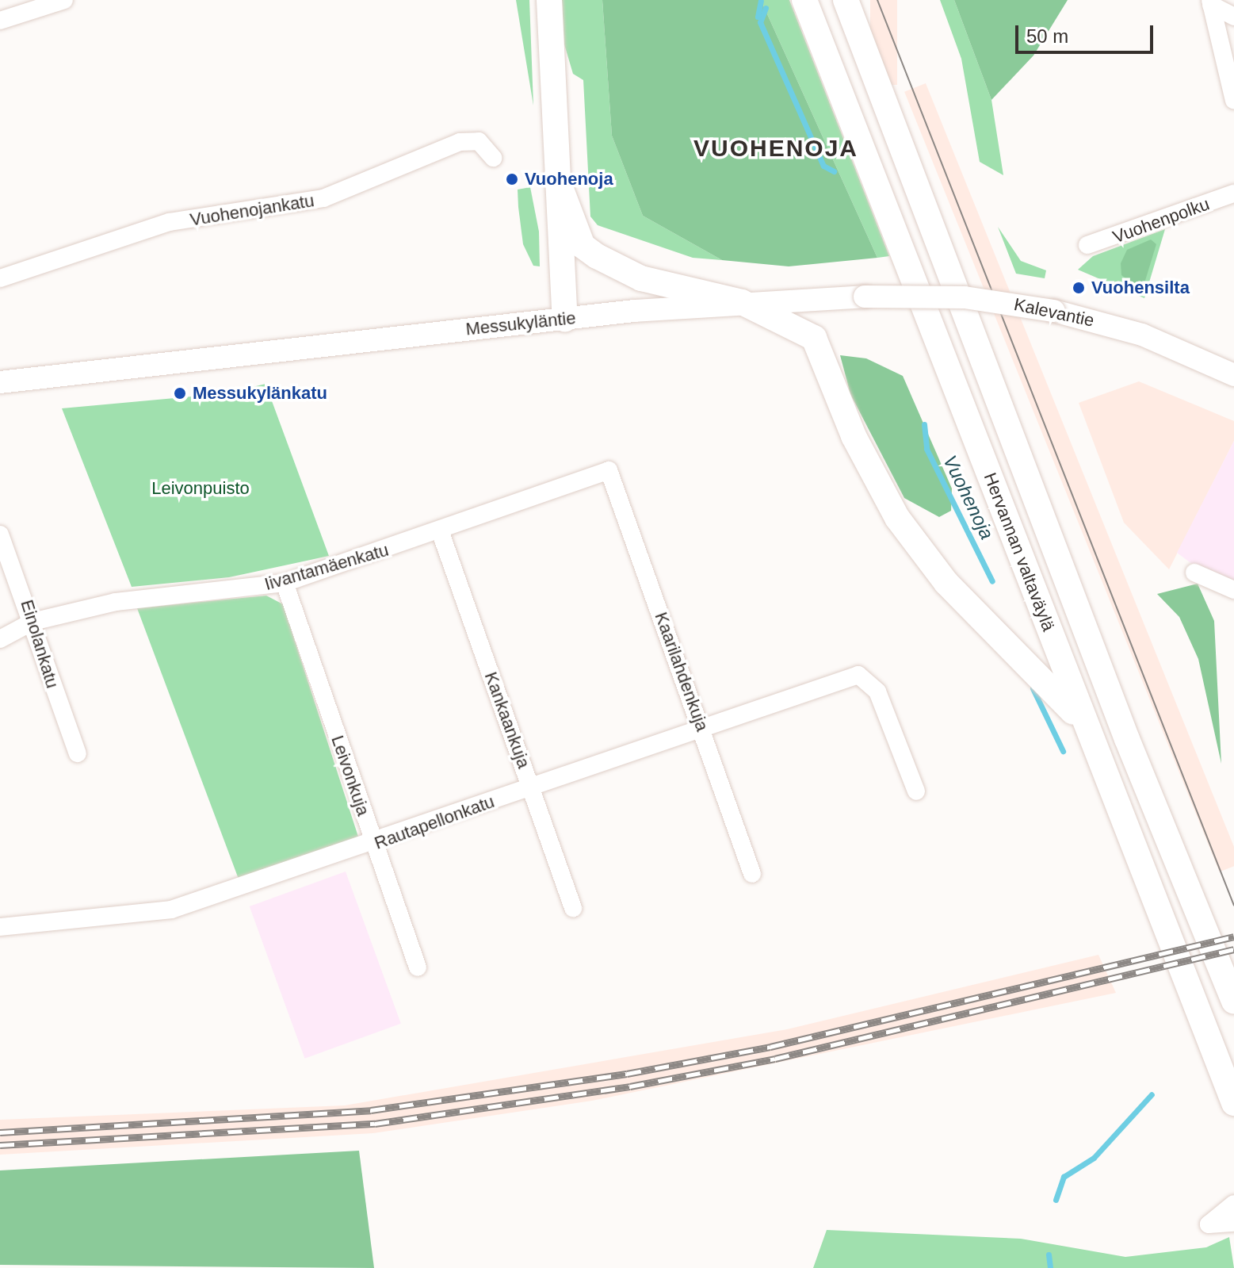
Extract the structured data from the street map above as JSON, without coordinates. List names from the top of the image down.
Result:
{
  "streets": {
    "highway": ["Hervannan valtaväylä"],
    "main road": ["Kalevantie", "Messukyläntie"],
    "street": [
      "Vuohenojankatu",
      "Vuohenpolku",
      "Iivantamäenkatu",
      "Einolankatu",
      "Kaarilahdenkuja",
      "Kankaankuja",
      "Leivonkuja",
      "Rautapellonkatu"
    ]
  },
  "crossings": [
    ["Kalevantie", "Messukyläntie"],
    ["Iivantamäenkatu", "Einolankatu"],
    ["Iivantamäenkatu", "Kaarilahdenkuja"],
    ["Iivantamäenkatu", "Kankaankuja"],
    ["Iivantamäenkatu", "Leivonkuja"],
    ["Kaarilahdenkuja", "Rautapellonkatu"],
    ["Kankaankuja", "Rautapellonkatu"],
    ["Leivonkuja", "Rautapellonkatu"]
  ],
  "districts": ["VUOHENOJA"],
  "water": ["Vuohenoja"],
  "parks": ["Leivonpuisto"],
  "places": ["Vuohenoja", "Vuohensilta", "Messukylänkatu"],
  "scale_bar": "50 m"
}
